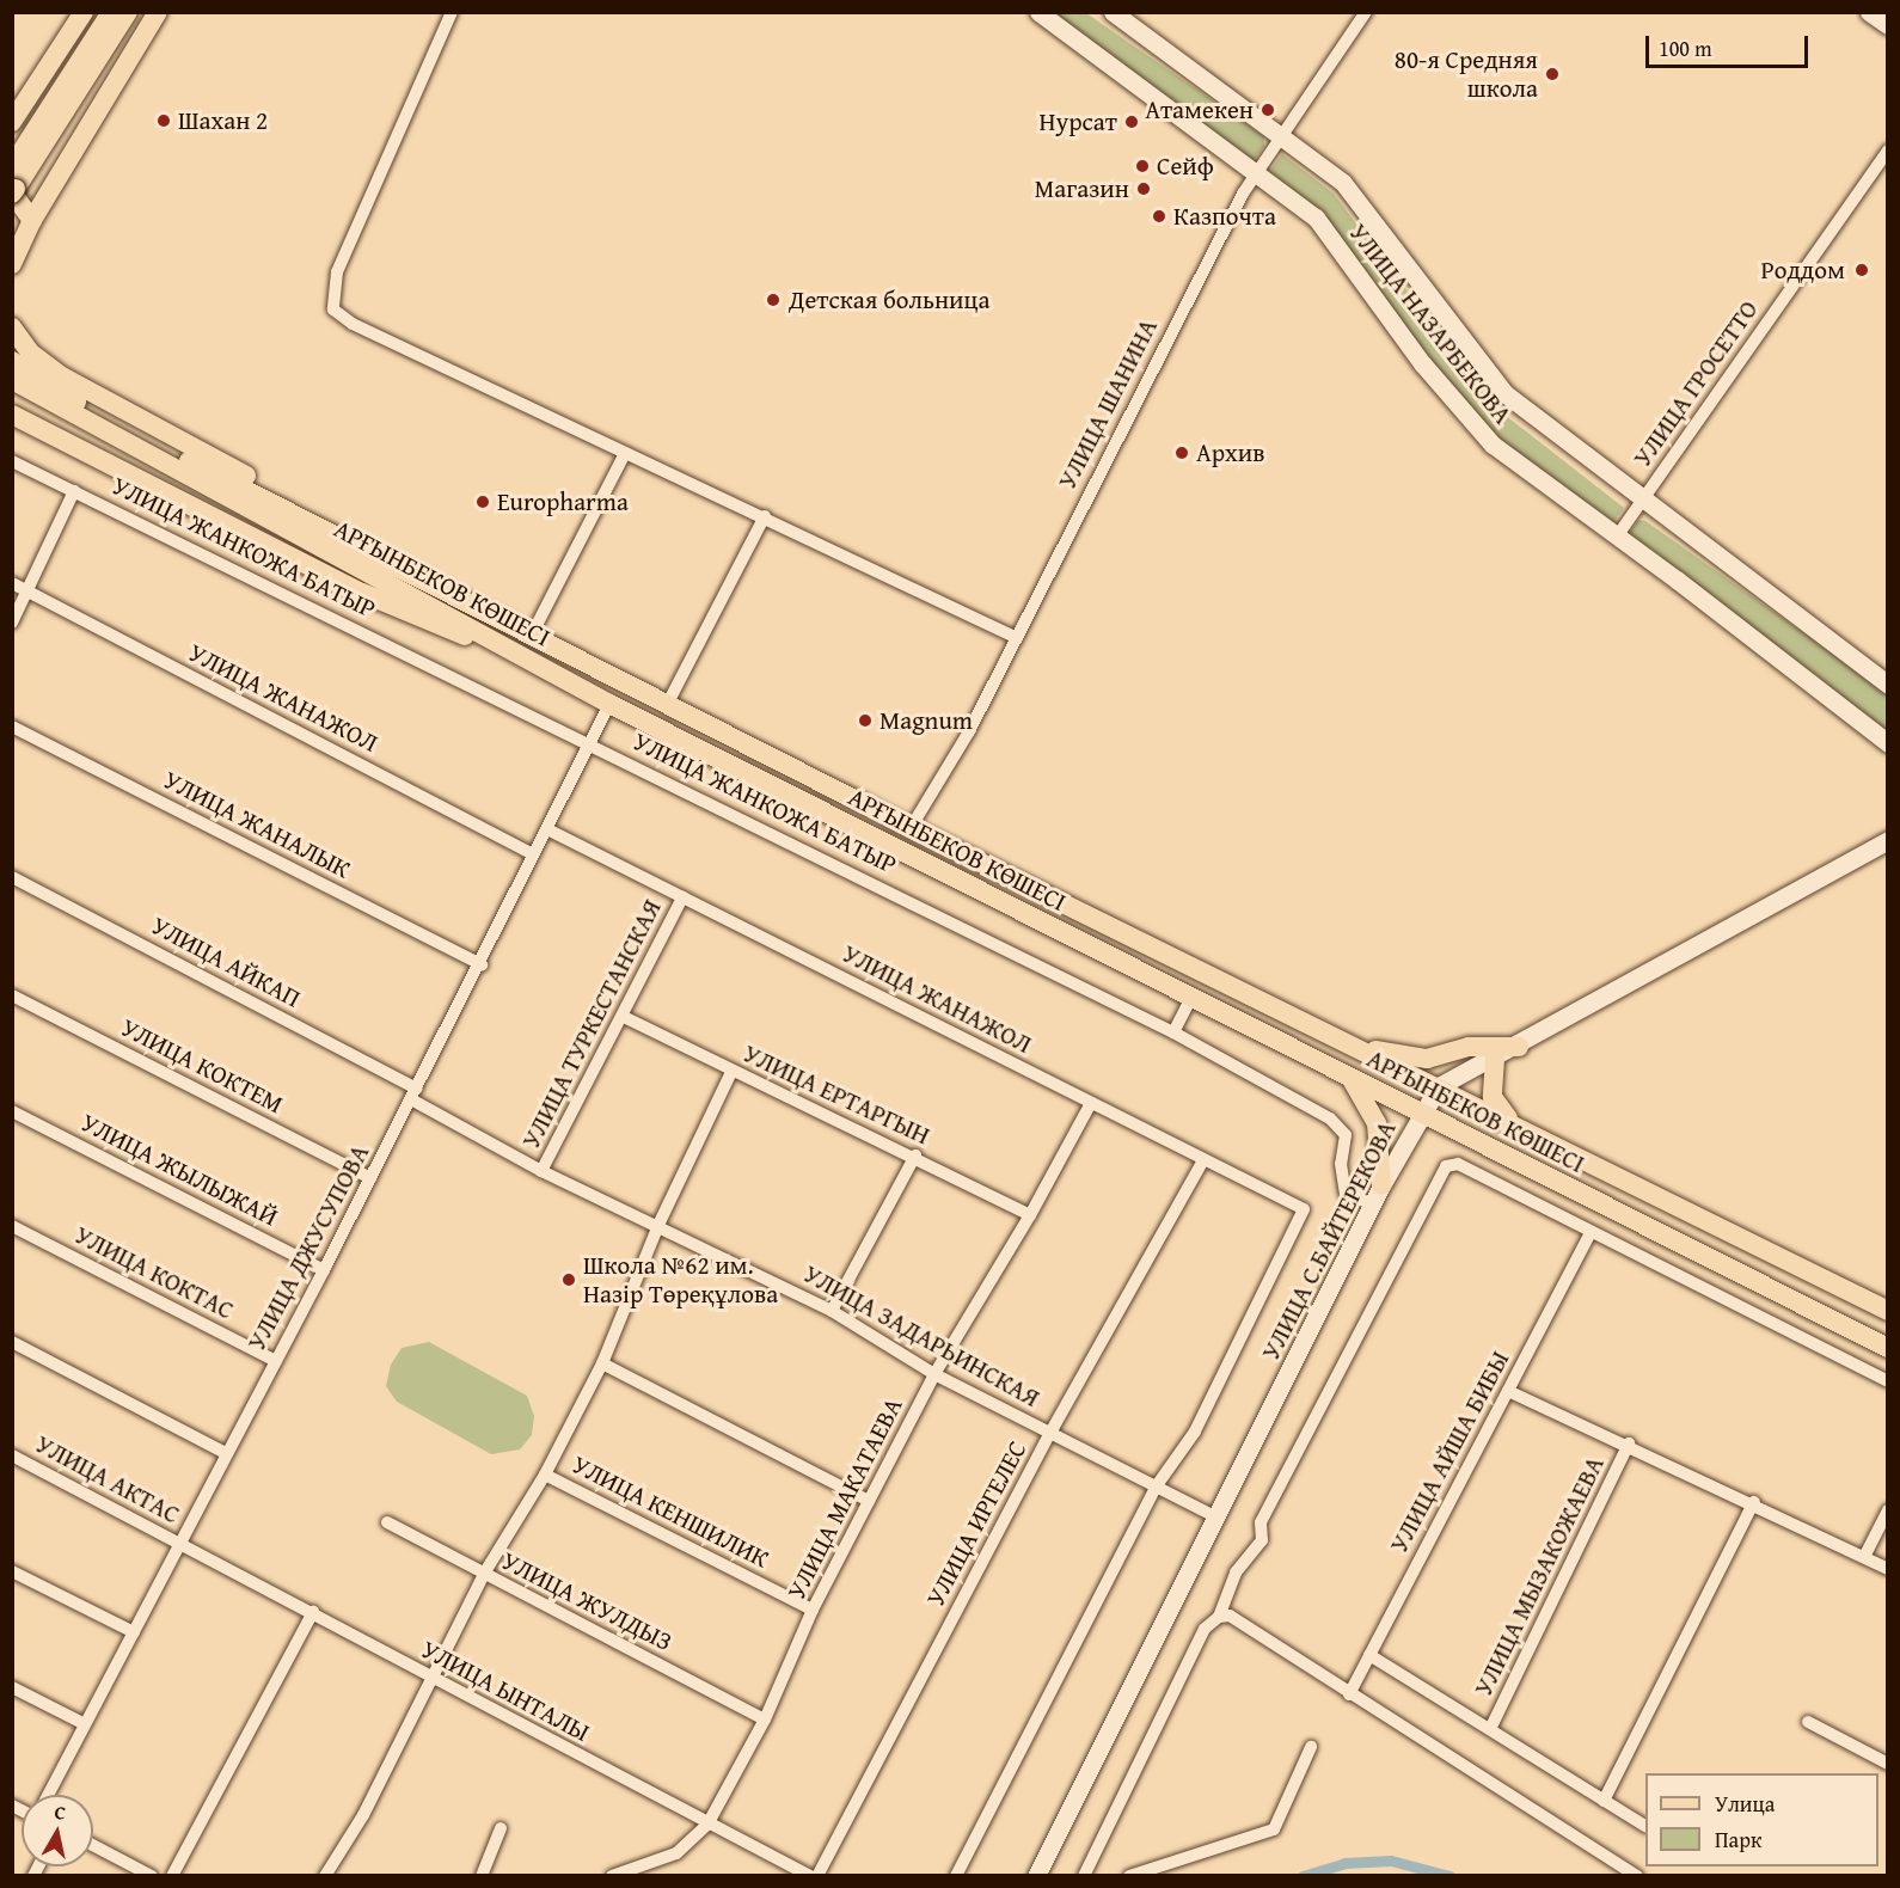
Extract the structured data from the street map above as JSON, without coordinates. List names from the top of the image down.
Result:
{
  "streets": {
    "main road": ["АРҒЫНБЕКОВ КӨШЕСІ"],
    "street": [
      "УЛИЦА НАЗАРБЕКОВА",
      "УЛИЦА ГРОСЕТТО",
      "УЛИЦА ШАНИНА",
      "УЛИЦА ЖАНКОЖА БАТЫР",
      "УЛИЦА ЖАНАЖОЛ",
      "УЛИЦА ЖАНАЛЫК",
      "УЛИЦА АЙКАП",
      "УЛИЦА ТУРКЕСТАНСКАЯ",
      "УЛИЦА КОКТЕМ",
      "УЛИЦА ЕРТАРГЫН",
      "УЛИЦА ЖЫЛЫЖАЙ",
      "УЛИЦА С.БАЙТЕРЕКОВА",
      "УЛИЦА ДЖУСУПОВА",
      "УЛИЦА КОКТАС",
      "УЛИЦА ЗАДАРЬИНСКАЯ",
      "УЛИЦА АЙША БИБЫ",
      "УЛИЦА АКТАС",
      "УЛИЦА МАКАТАЕВА",
      "УЛИЦА КЕНШИЛИК",
      "УЛИЦА ИРГЕЛЕС",
      "УЛИЦА МЫЗАКОЖАЕВА",
      "УЛИЦА ЖУЛДЫЗ",
      "УЛИЦА ЫНТАЛЫ"
    ]
  },
  "crossings": [
    ["УЛИЦА НАЗАРБЕКОВА", "УЛИЦА ГРОСЕТТО"],
    ["УЛИЦА НАЗАРБЕКОВА", "УЛИЦА ШАНИНА"],
    ["УЛИЦА ШАНИНА", "АРҒЫНБЕКОВ КӨШЕСІ"],
    ["УЛИЦА ЖАНКОЖА БАТЫР", "УЛИЦА С.БАЙТЕРЕКОВА"],
    ["УЛИЦА ЖАНКОЖА БАТЫР", "УЛИЦА ДЖУСУПОВА"],
    ["АРҒЫНБЕКОВ КӨШЕСІ", "УЛИЦА С.БАЙТЕРЕКОВА"],
    ["АРҒЫНБЕКОВ КӨШЕСІ", "УЛИЦА ДЖУСУПОВА"],
    ["УЛИЦА ЖАНАЖОЛ", "УЛИЦА ТУРКЕСТАНСКАЯ"],
    ["УЛИЦА ЖАНАЖОЛ", "УЛИЦА ДЖУСУПОВА"],
    ["УЛИЦА ЖАНАЖОЛ", "УЛИЦА ЗАДАРЬИНСКАЯ"],
    ["УЛИЦА ЖАНАЖОЛ", "УЛИЦА МАКАТАЕВА"],
    ["УЛИЦА ЖАНАЖОЛ", "УЛИЦА ИРГЕЛЕС"],
    ["УЛИЦА ЖАНАЛЫК", "УЛИЦА ДЖУСУПОВА"],
    ["УЛИЦА АЙКАП", "УЛИЦА ДЖУСУПОВА"],
    ["УЛИЦА АЙКАП", "УЛИЦА ЗАДАРЬИНСКАЯ"],
    ["УЛИЦА ТУРКЕСТАНСКАЯ", "УЛИЦА ЕРТАРГЫН"],
    ["УЛИЦА ТУРКЕСТАНСКАЯ", "УЛИЦА ЗАДАРЬИНСКАЯ"],
    ["УЛИЦА КОКТЕМ", "УЛИЦА ДЖУСУПОВА"],
    ["УЛИЦА ЕРТАРГЫН", "УЛИЦА МАКАТАЕВА"],
    ["УЛИЦА ЖЫЛЫЖАЙ", "УЛИЦА ДЖУСУПОВА"],
    ["УЛИЦА С.БАЙТЕРЕКОВА", "УЛИЦА ЗАДАРЬИНСКАЯ"],
    ["УЛИЦА ДЖУСУПОВА", "УЛИЦА КОКТАС"],
    ["УЛИЦА ДЖУСУПОВА", "УЛИЦА ЗАДАРЬИНСКАЯ"],
    ["УЛИЦА ДЖУСУПОВА", "УЛИЦА АКТАС"],
    ["УЛИЦА ДЖУСУПОВА", "УЛИЦА ЫНТАЛЫ"],
    ["УЛИЦА ЗАДАРЬИНСКАЯ", "УЛИЦА МАКАТАЕВА"],
    ["УЛИЦА ЗАДАРЬИНСКАЯ", "УЛИЦА ИРГЕЛЕС"],
    ["УЛИЦА АКТАС", "УЛИЦА ЫНТАЛЫ"],
    ["УЛИЦА МАКАТАЕВА", "УЛИЦА КЕНШИЛИК"],
    ["УЛИЦА МАКАТАЕВА", "УЛИЦА ЖУЛДЫЗ"],
    ["УЛИЦА МАКАТАЕВА", "УЛИЦА ЫНТАЛЫ"]
  ],
  "places": [
    "80-я Средняя школа",
    "Атамекен",
    "Шахан 2",
    "Нурсат",
    "Сейф",
    "Магазин",
    "Казпочта",
    "Роддом",
    "Детская больница",
    "Архив",
    "Europharma",
    "Magnum",
    "Школа №62 им. Назір Төреқұлова"
  ],
  "legend": ["Улица", "Парк"],
  "scale_bar": "100 m",
  "north": "top"
}
